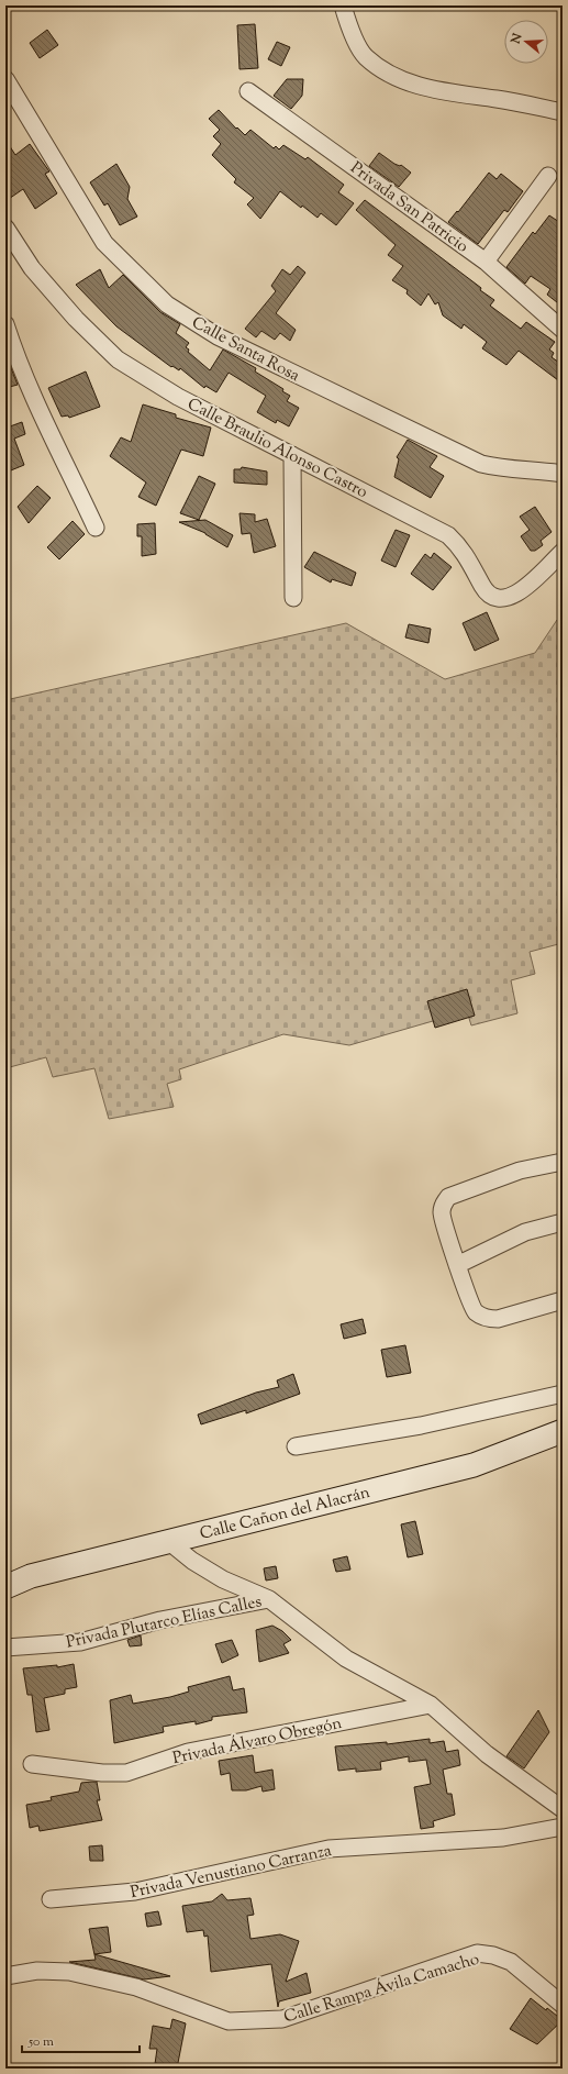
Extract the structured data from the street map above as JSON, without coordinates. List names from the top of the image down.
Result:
{
  "streets": {
    "main road": ["Calle Cañon del Alacrán"],
    "street": [
      "Privada San Patricio",
      "Calle Santa Rosa",
      "Calle Braulio Alonso Castro",
      "Privada Plutarco Elías Calles",
      "Privada Álvaro Obregón",
      "Privada Venustiano Carranza",
      "Calle Rampa Ávila Camacho"
    ]
  },
  "scale_bar": "50 m",
  "north": "left"
}
